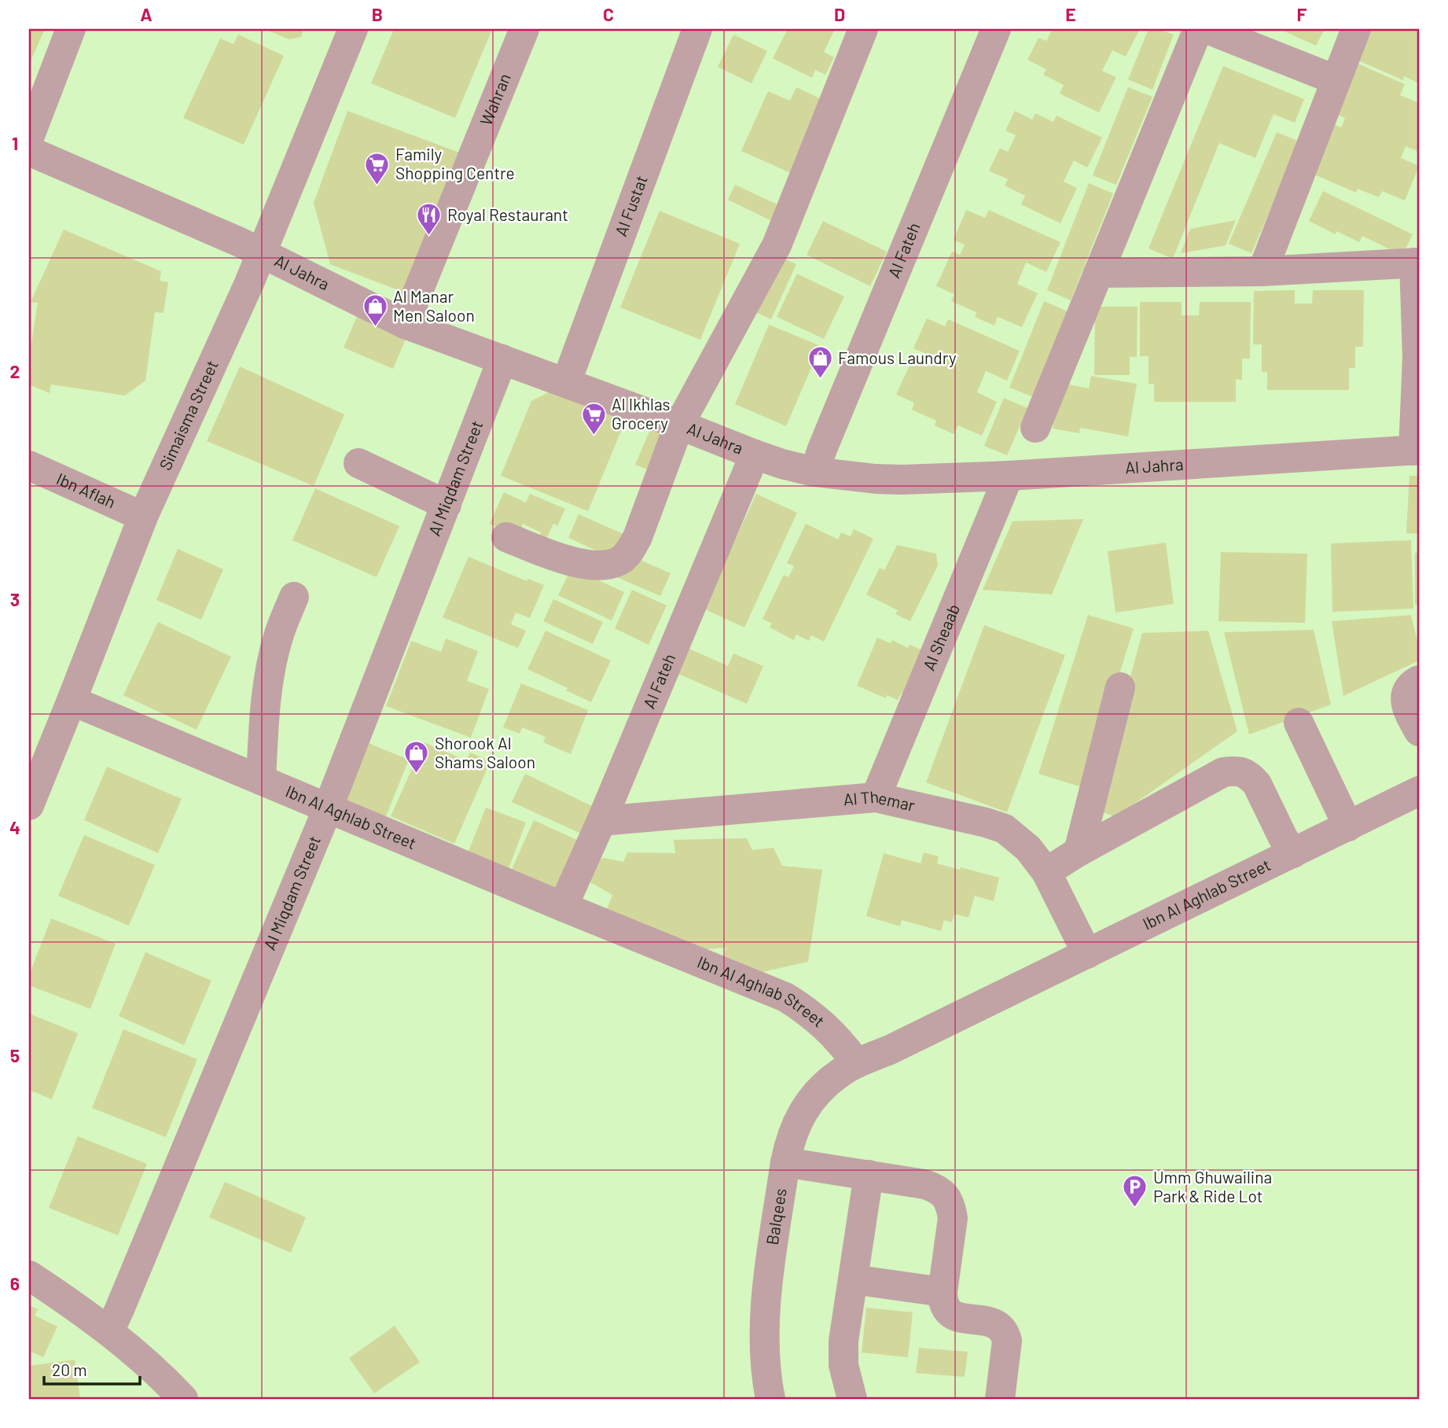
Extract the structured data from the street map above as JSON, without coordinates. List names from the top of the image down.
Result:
{
  "streets": {
    "street": [
      "Wahran",
      "Al Fustat",
      "Al Fateh",
      "Al Jahra",
      "Simaisma Street",
      "Al Miqdam Street",
      "Ibn Aflah",
      "Al Sheaab",
      "Al Themar",
      "Ibn Al Aghlab Street",
      "Balqees"
    ]
  },
  "crossings": [
    ["Wahran", "Al Jahra"],
    ["Al Fustat", "Al Jahra"],
    ["Al Fateh", "Al Jahra"],
    ["Al Fateh", "Al Themar"],
    ["Al Fateh", "Ibn Al Aghlab Street"],
    ["Al Jahra", "Simaisma Street"],
    ["Al Jahra", "Al Miqdam Street"],
    ["Al Jahra", "Al Sheaab"],
    ["Simaisma Street", "Ibn Aflah"],
    ["Simaisma Street", "Ibn Al Aghlab Street"],
    ["Al Miqdam Street", "Ibn Al Aghlab Street"],
    ["Al Sheaab", "Al Themar"],
    ["Al Themar", "Ibn Al Aghlab Street"],
    ["Ibn Al Aghlab Street", "Balqees"]
  ],
  "places": {
    "supermarket": ["Family Shopping Centre", "Al Ikhlas Grocery"],
    "restaurant": ["Royal Restaurant"],
    "shop": ["Al Manar Men Saloon", "Famous Laundry", "Shorook Al Shams Saloon"],
    "parking": ["Umm Ghuwailina Park & Ride Lot"]
  },
  "scale_bar": "20 m",
  "grid": {
    "columns": [
      "A",
      "B",
      "C",
      "D",
      "E",
      "F"
    ],
    "rows": [
      "1",
      "2",
      "3",
      "4",
      "5",
      "6"
    ]
  }
}
